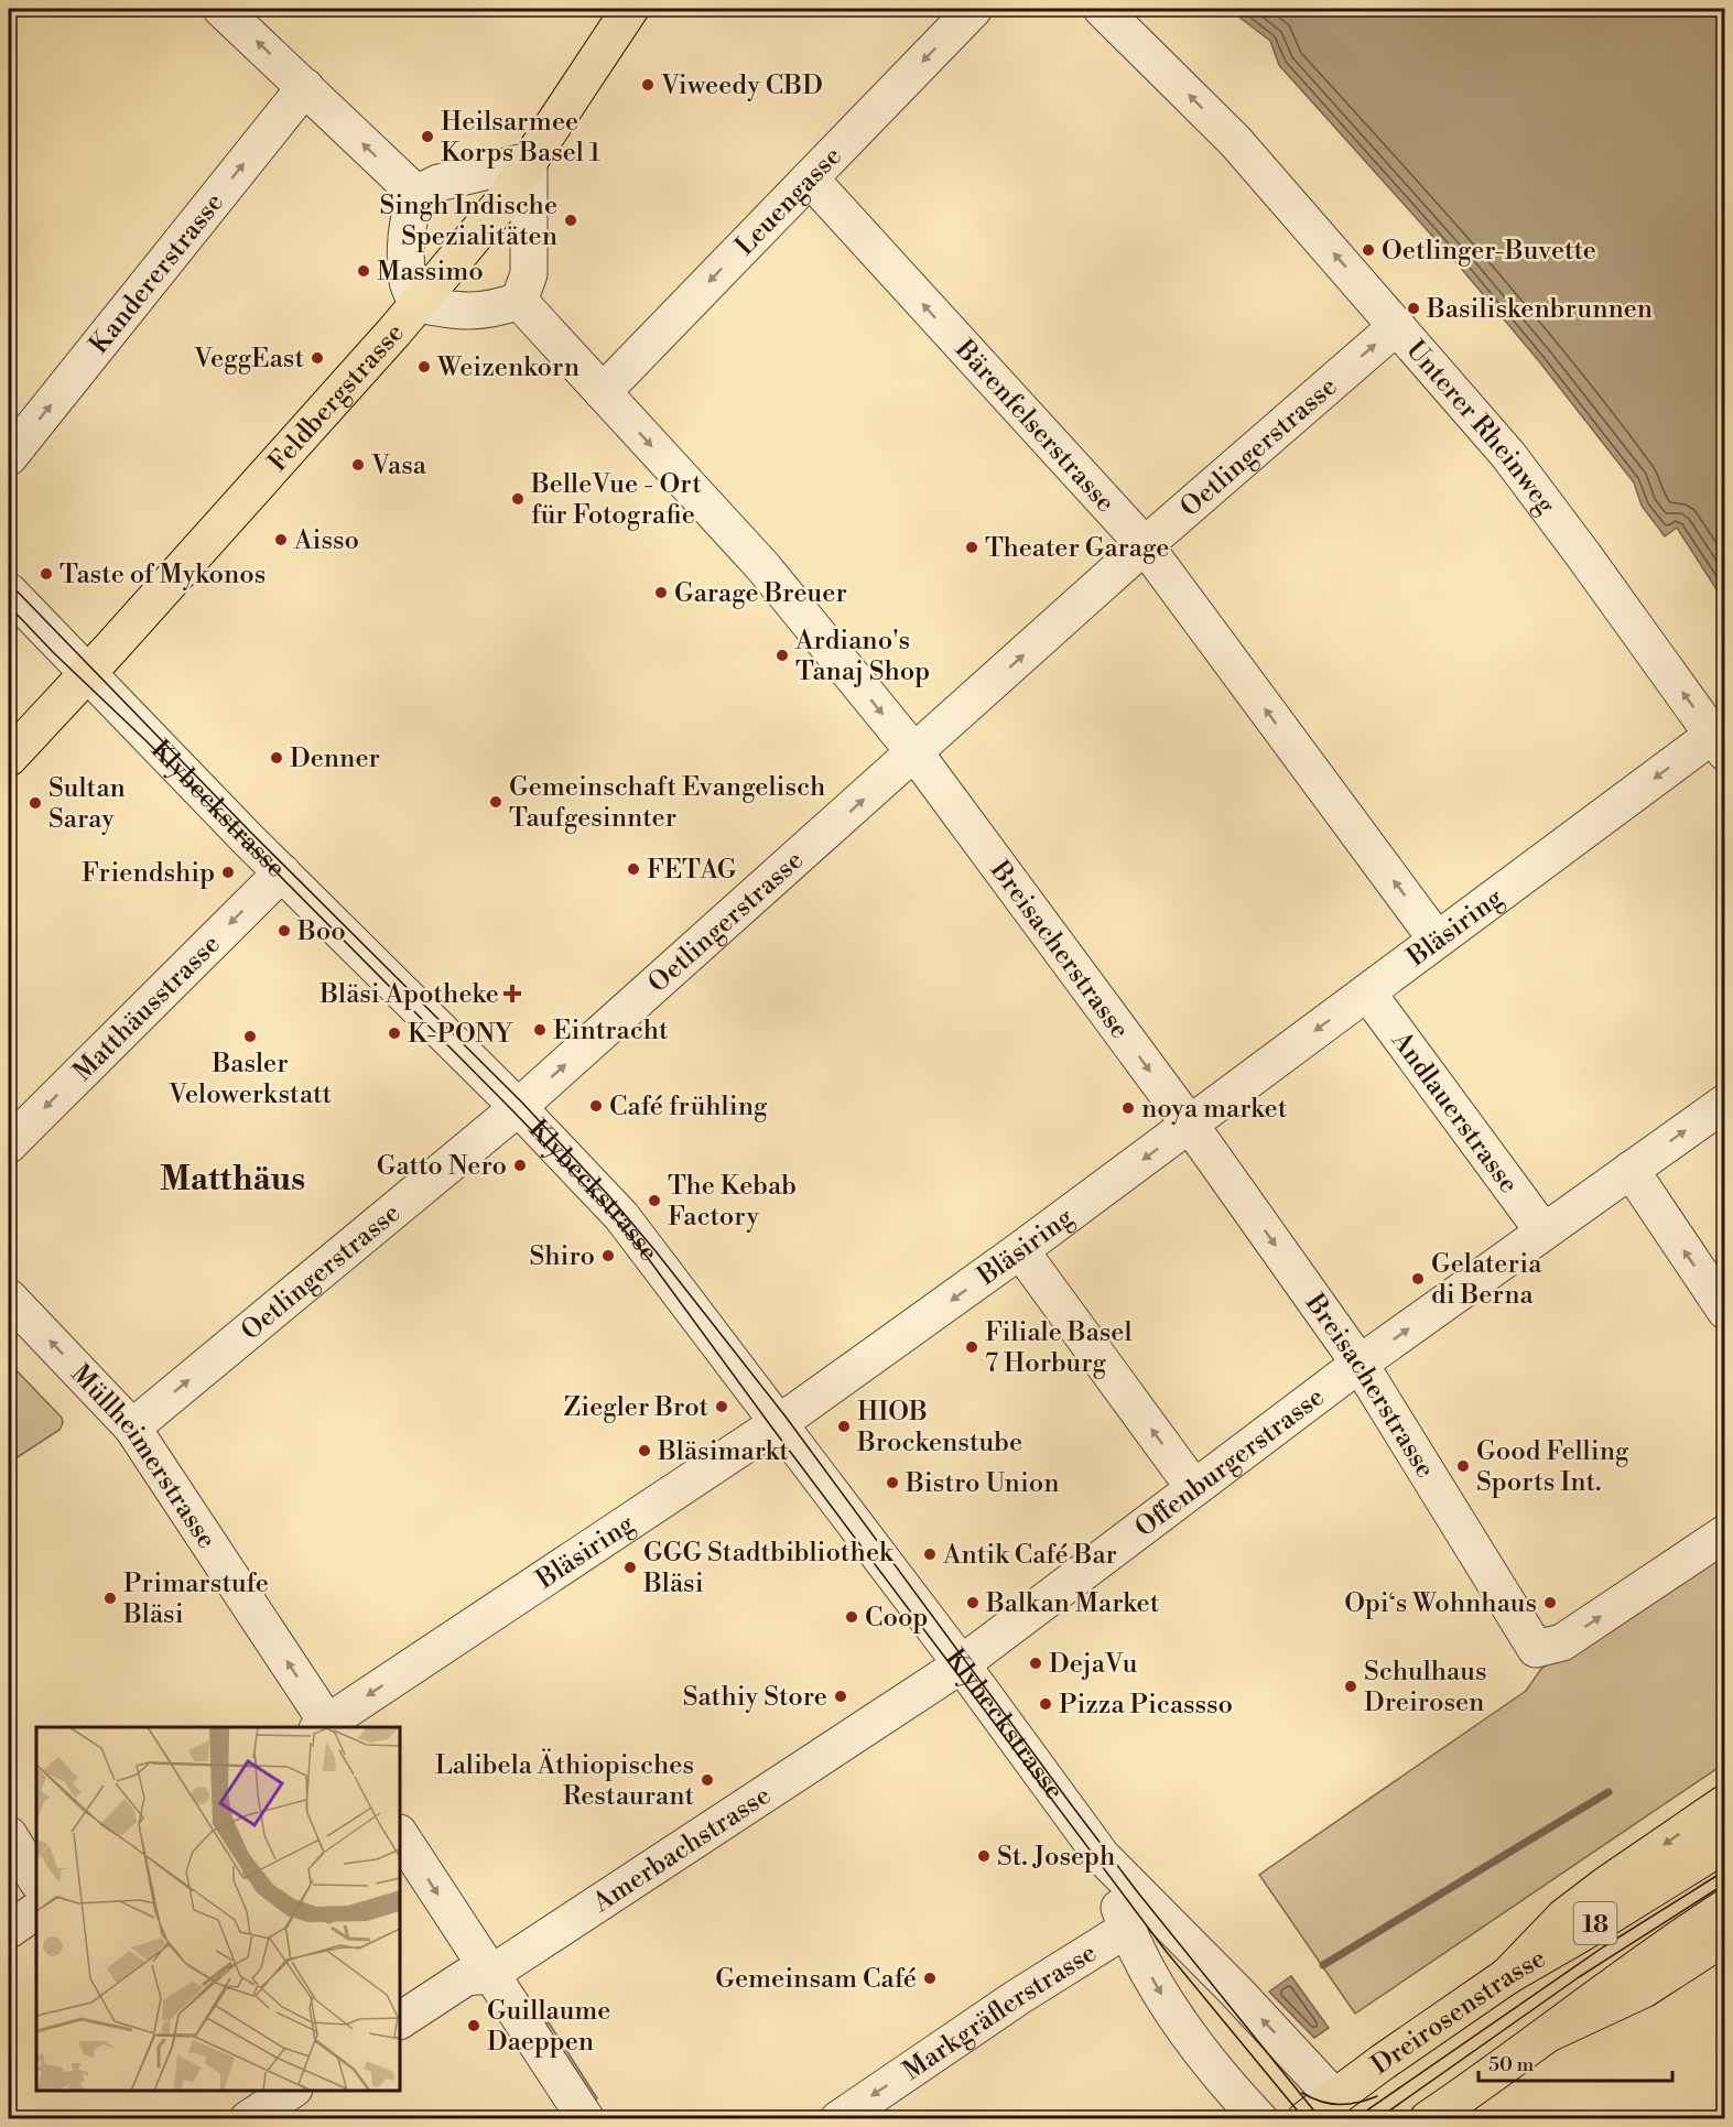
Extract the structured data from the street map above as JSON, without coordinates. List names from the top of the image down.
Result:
{
  "streets": {
    "main road": ["Feldbergstrasse", "18", "Dreirosenstrasse"],
    "street": [
      "Leuengasse",
      "Kandererstrasse",
      "Bärenfelserstrasse",
      "Unterer Rheinweg",
      "Oetlingerstrasse",
      "Klybeckstrasse",
      "Bläsiring",
      "Breisacherstrasse",
      "Matthäusstrasse",
      "Andlauerstrasse",
      "Müllheimerstrasse",
      "Offenburgerstrasse",
      "Amerbachstrasse",
      "Markgräflerstrasse"
    ]
  },
  "crossings": [
    ["Leuengasse", "Bärenfelserstrasse"],
    ["Leuengasse", "Breisacherstrasse"],
    ["Feldbergstrasse", "Klybeckstrasse"],
    ["Bärenfelserstrasse", "Oetlingerstrasse"],
    ["Bärenfelserstrasse", "Bläsiring"],
    ["Unterer Rheinweg", "Oetlingerstrasse"],
    ["Unterer Rheinweg", "Bläsiring"],
    ["Oetlingerstrasse", "Klybeckstrasse"],
    ["Oetlingerstrasse", "Breisacherstrasse"],
    ["Oetlingerstrasse", "Müllheimerstrasse"],
    ["Klybeckstrasse", "Bläsiring"],
    ["Klybeckstrasse", "Matthäusstrasse"],
    ["Klybeckstrasse", "Offenburgerstrasse"],
    ["Klybeckstrasse", "Amerbachstrasse"],
    ["Klybeckstrasse", "Markgräflerstrasse"],
    ["Klybeckstrasse", "Dreirosenstrasse"],
    ["Bläsiring", "Breisacherstrasse"],
    ["Bläsiring", "Andlauerstrasse"],
    ["Bläsiring", "Müllheimerstrasse"],
    ["Breisacherstrasse", "Offenburgerstrasse"],
    ["Andlauerstrasse", "Offenburgerstrasse"],
    ["Offenburgerstrasse", "Amerbachstrasse"]
  ],
  "one_way": [
    "Leuengasse",
    "Kandererstrasse",
    "Bärenfelserstrasse",
    "Unterer Rheinweg",
    "Oetlingerstrasse",
    "Bläsiring",
    "Breisacherstrasse",
    "Matthäusstrasse",
    "Müllheimerstrasse",
    "Offenburgerstrasse",
    "Markgräflerstrasse"
  ],
  "districts": ["Matthäus"],
  "places": {
    "other": [
      "Viweedy CBD",
      "Heilsarmee Korps Basel 1",
      "Singh Indische Spezialitäten",
      "Oetlinger-Buvette",
      "Massimo",
      "Basiliskenbrunnen",
      "VeggEast",
      "Weizenkorn",
      "Vasa",
      "BelleVue - Ort für Fotografie",
      "Aisso",
      "Theater Garage",
      "Taste of Mykonos",
      "Garage Breuer",
      "Ardiano's Tanaj Shop",
      "Denner",
      "Gemeinschaft Evangelisch Taufgesinnter",
      "Sultan Saray",
      "FETAG",
      "Friendship",
      "Boo",
      "Eintracht",
      "K-PONY",
      "Basler Velowerkstatt",
      "Café frühling",
      "noya market",
      "Gatto Nero",
      "The Kebab Factory",
      "Shiro",
      "Gelateria di Berna",
      "Filiale Basel 7 Horburg",
      "Ziegler Brot",
      "HIOB Brockenstube",
      "Bläsimarkt",
      "Good Felling Sports Int.",
      "Bistro Union",
      "Antik Café Bar",
      "GGG Stadtbibliothek Bläsi",
      "Primarstufe Bläsi",
      "Balkan Market",
      "Opi‘s Wohnhaus",
      "Coop",
      "DejaVu",
      "Schulhaus Dreirosen",
      "Sathiy Store",
      "Pizza Picassso",
      "Lalibela Äthiopisches Restaurant",
      "St. Joseph",
      "Gemeinsam Café",
      "Guillaume Daeppen"
    ],
    "health": ["Bläsi Apotheke"]
  },
  "scale_bar": "50 m"
}
